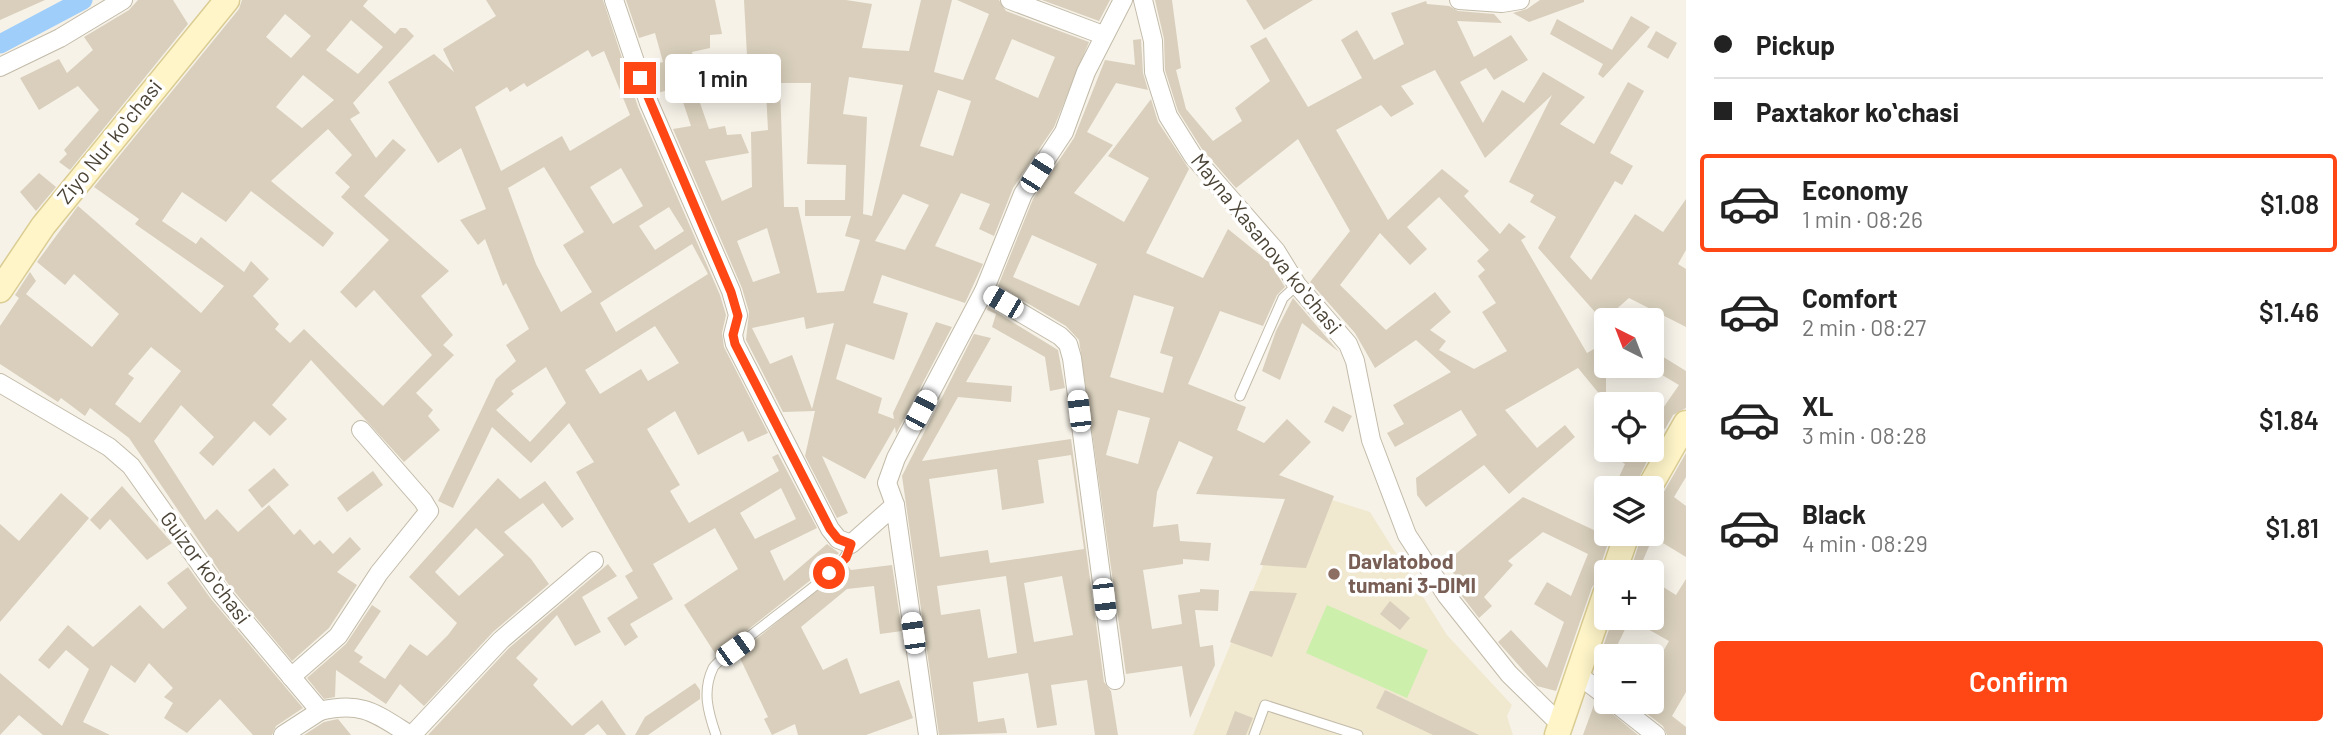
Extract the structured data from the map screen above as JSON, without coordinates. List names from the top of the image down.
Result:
{
  "streets": {
    "street": ["Ziyo Nur koʻchasi", "Mayna Xasanova koʻchasi", "Gulzor koʻchasi"]
  },
  "places": ["Davlatobod tumani 3-DIMI"],
  "north": "top left",
  "page": {
    "banner": ["Pickup", "Paxtakor koʻchasi"],
    "bubble": "1 min",
    "list": [
      {
        "name": "Economy",
        "note": "1 min · 08:26",
        "value": "$1.08"
      },
      {
        "name": "Comfort",
        "note": "2 min · 08:27",
        "value": "$1.46"
      },
      {
        "name": "XL",
        "note": "3 min · 08:28",
        "value": "$1.84"
      },
      {
        "name": "Black",
        "note": "4 min · 08:29",
        "value": "$1.81"
      }
    ],
    "map_buttons": ["+", "−"],
    "buttons": "Confirm"
  }
}
